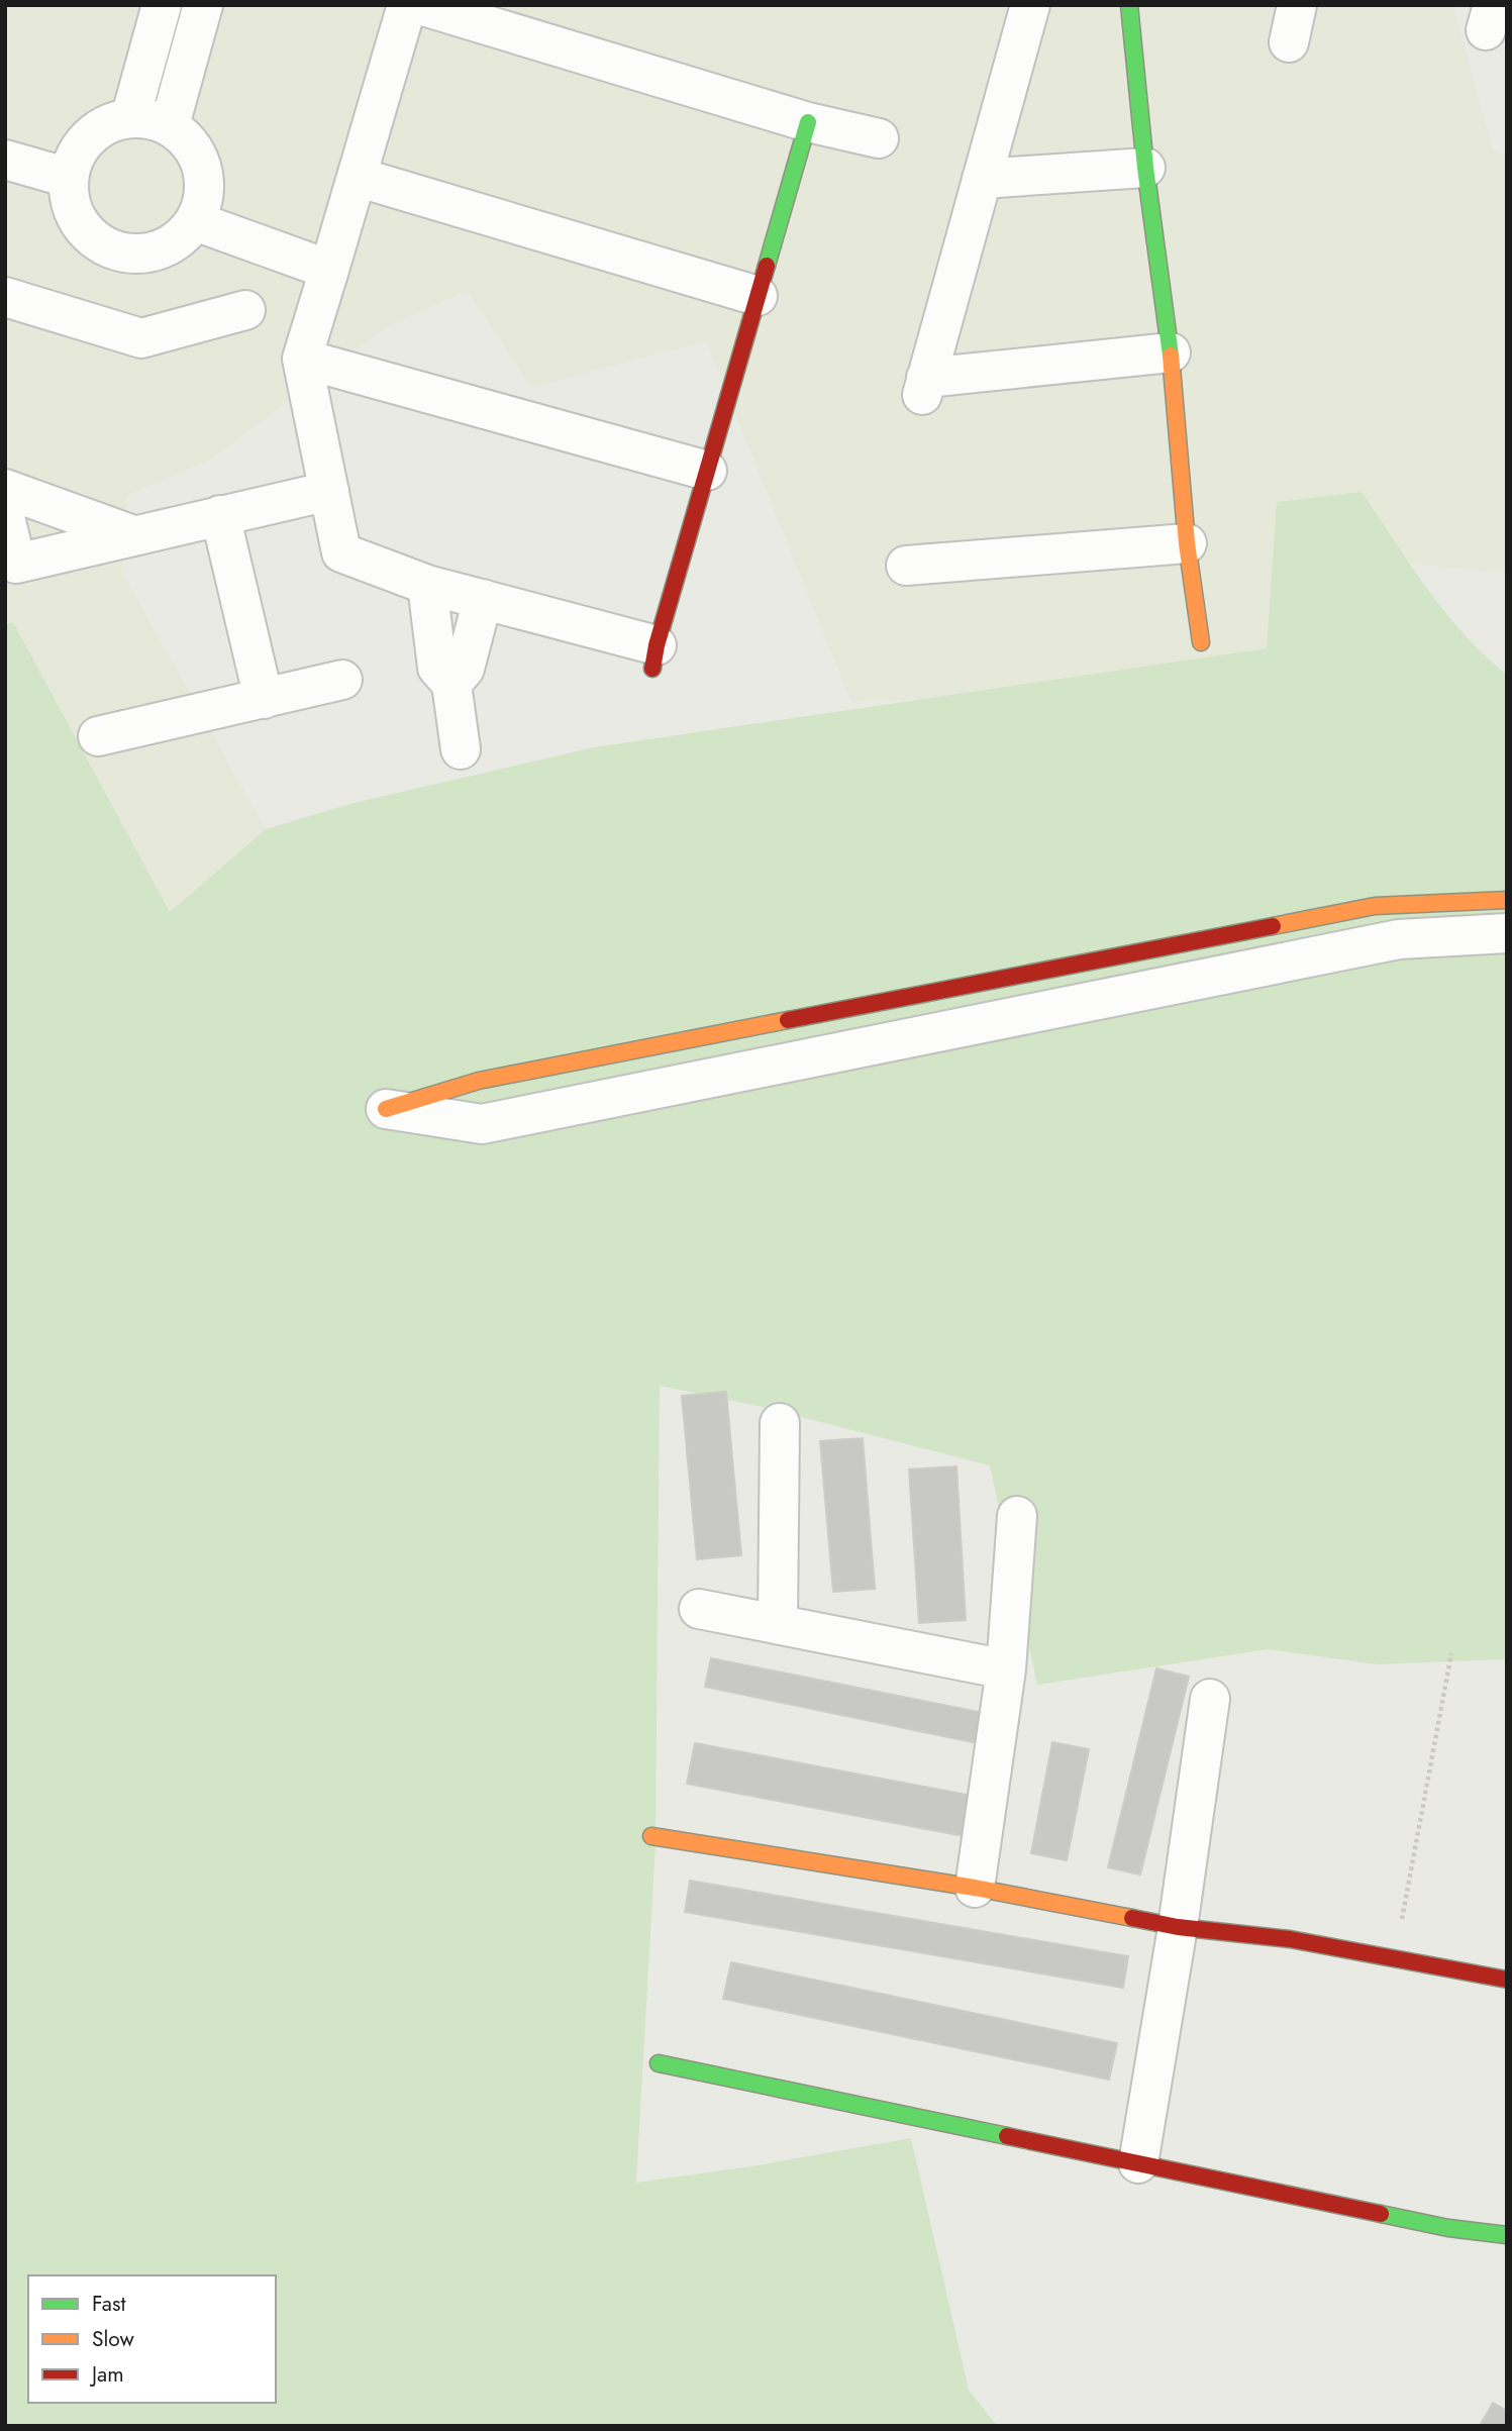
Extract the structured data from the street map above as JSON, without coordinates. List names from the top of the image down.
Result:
{
  "legend": ["Fast", "Slow", "Jam"]
}
